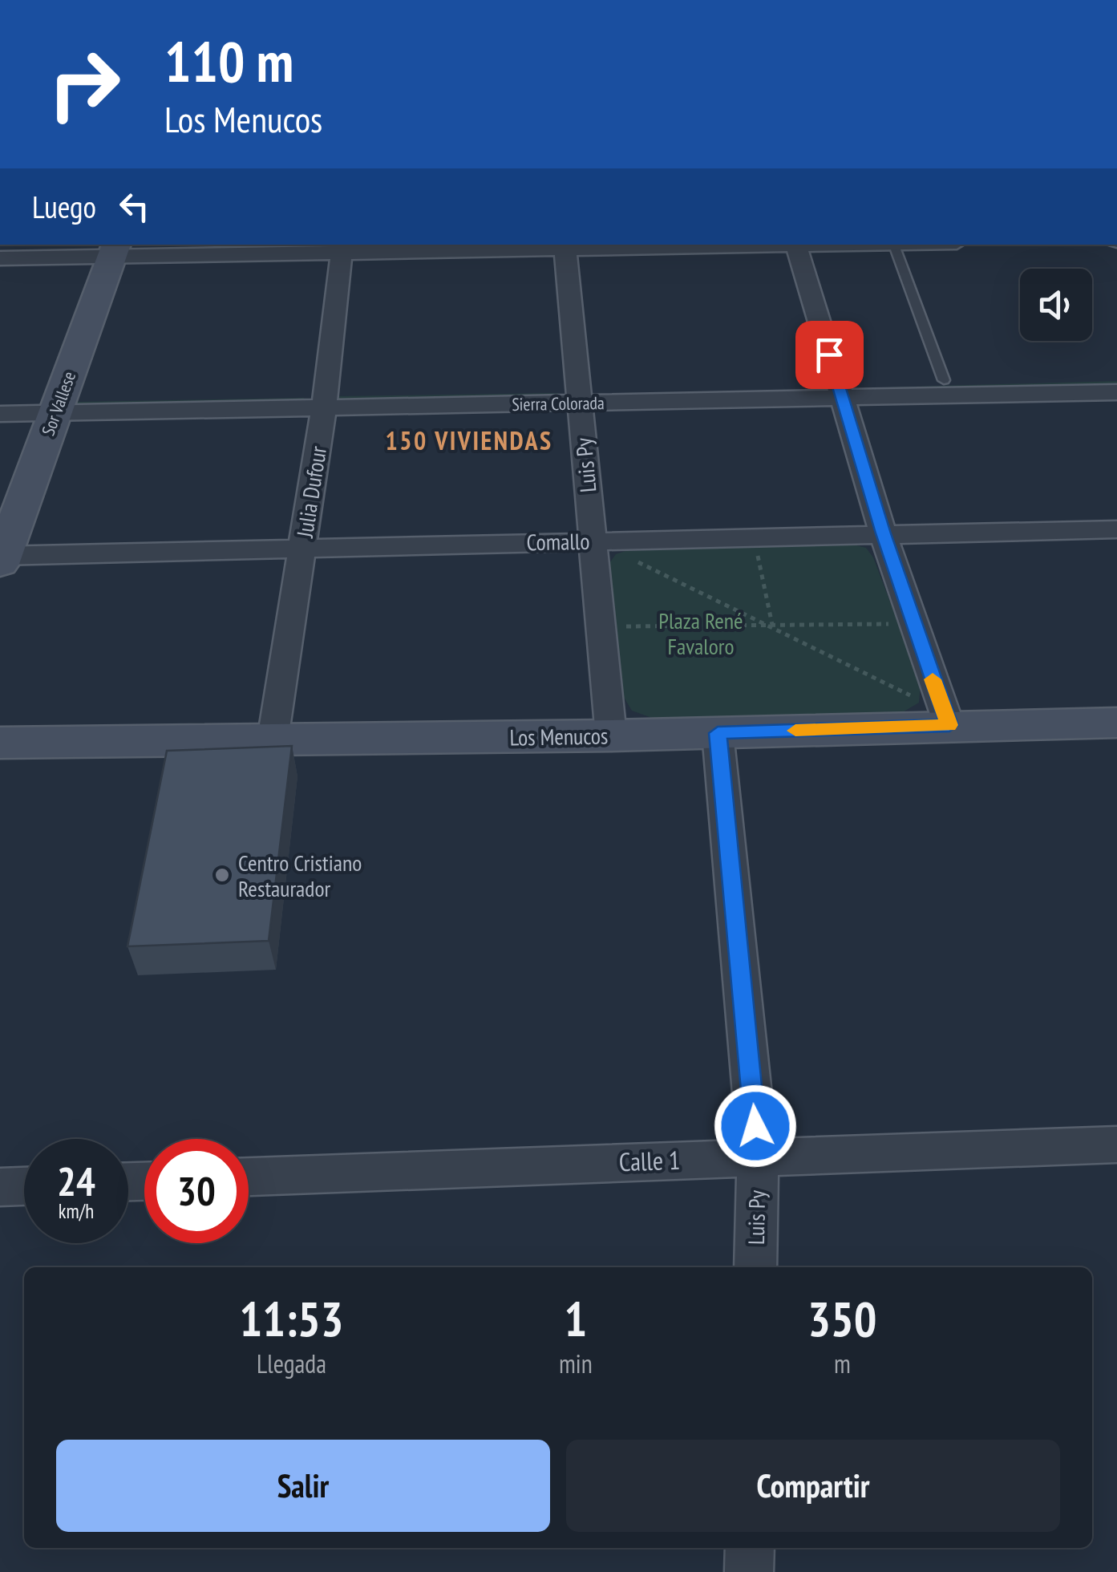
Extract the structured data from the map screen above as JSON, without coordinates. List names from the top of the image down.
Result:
{
  "streets": {
    "street": [
      "Sor Vallese",
      "Sierra Colorada",
      "Luis Py",
      "Julia Dufour",
      "Comallo",
      "Los Menucos",
      "Calle 1"
    ]
  },
  "crossings": [
    ["Sor Vallese", "Sierra Colorada"],
    ["Sor Vallese", "Comallo"],
    ["Sierra Colorada", "Luis Py"],
    ["Sierra Colorada", "Julia Dufour"],
    ["Luis Py", "Comallo"],
    ["Luis Py", "Los Menucos"],
    ["Luis Py", "Calle 1"],
    ["Julia Dufour", "Comallo"],
    ["Julia Dufour", "Los Menucos"]
  ],
  "districts": ["150 VIVIENDAS"],
  "parks": ["Plaza René Favaloro"],
  "places": ["Centro Cristiano Restaurador"],
  "page": {
    "turn": ["110 m", "Los Menucos"],
    "then": "Luego",
    "speed": "24 km/h",
    "limit": "30",
    "eta": [
      "11:53",
      "Llegada",
      "1",
      "min",
      "350",
      "m"
    ],
    "buttons": ["Salir", "Compartir"]
  }
}
